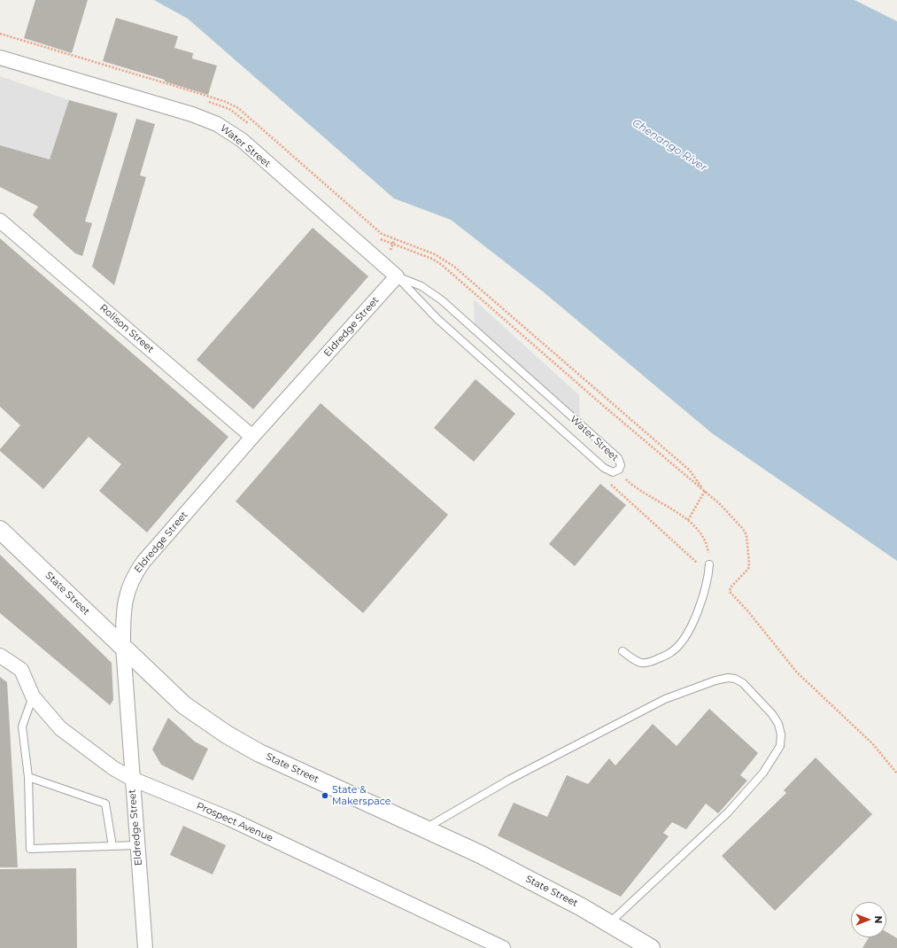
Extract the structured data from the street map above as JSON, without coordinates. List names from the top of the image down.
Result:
{
  "streets": {
    "street": [
      "Water Street",
      "Eldredge Street",
      "Rolison Street",
      "State Street",
      "Prospect Avenue"
    ]
  },
  "crossings": [
    ["Water Street", "Eldredge Street"],
    ["Eldredge Street", "Rolison Street"],
    ["Eldredge Street", "State Street"],
    ["Eldredge Street", "Prospect Avenue"]
  ],
  "water": ["Chenango River"],
  "places": ["State & Makerspace"],
  "north": "right"
}
